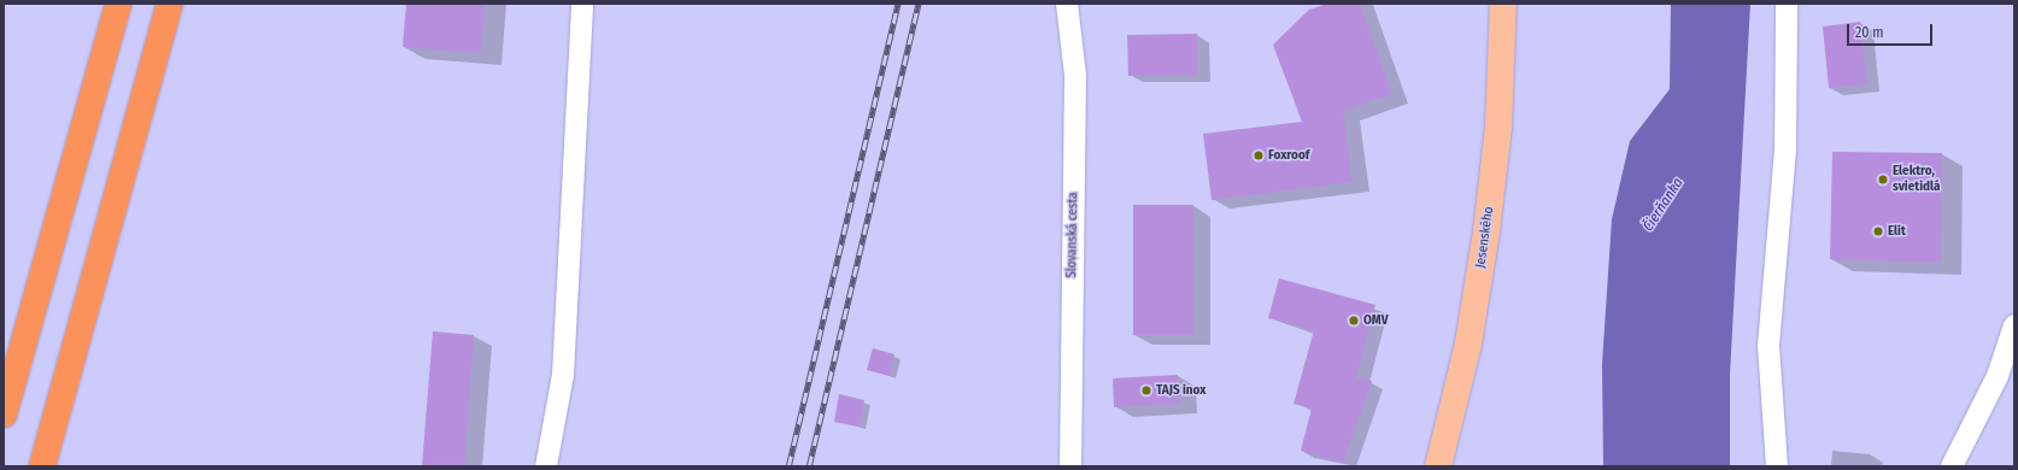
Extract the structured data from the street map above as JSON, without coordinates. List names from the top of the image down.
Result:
{
  "streets": {
    "main road": ["Jesenského"],
    "street": ["Slovanská cesta"]
  },
  "water": ["Čierňanka"],
  "places": [
    "Foxroof",
    "Elektro, svietidlá",
    "Elit",
    "OMV",
    "TAJS inox"
  ],
  "scale_bar": "20 m"
}
